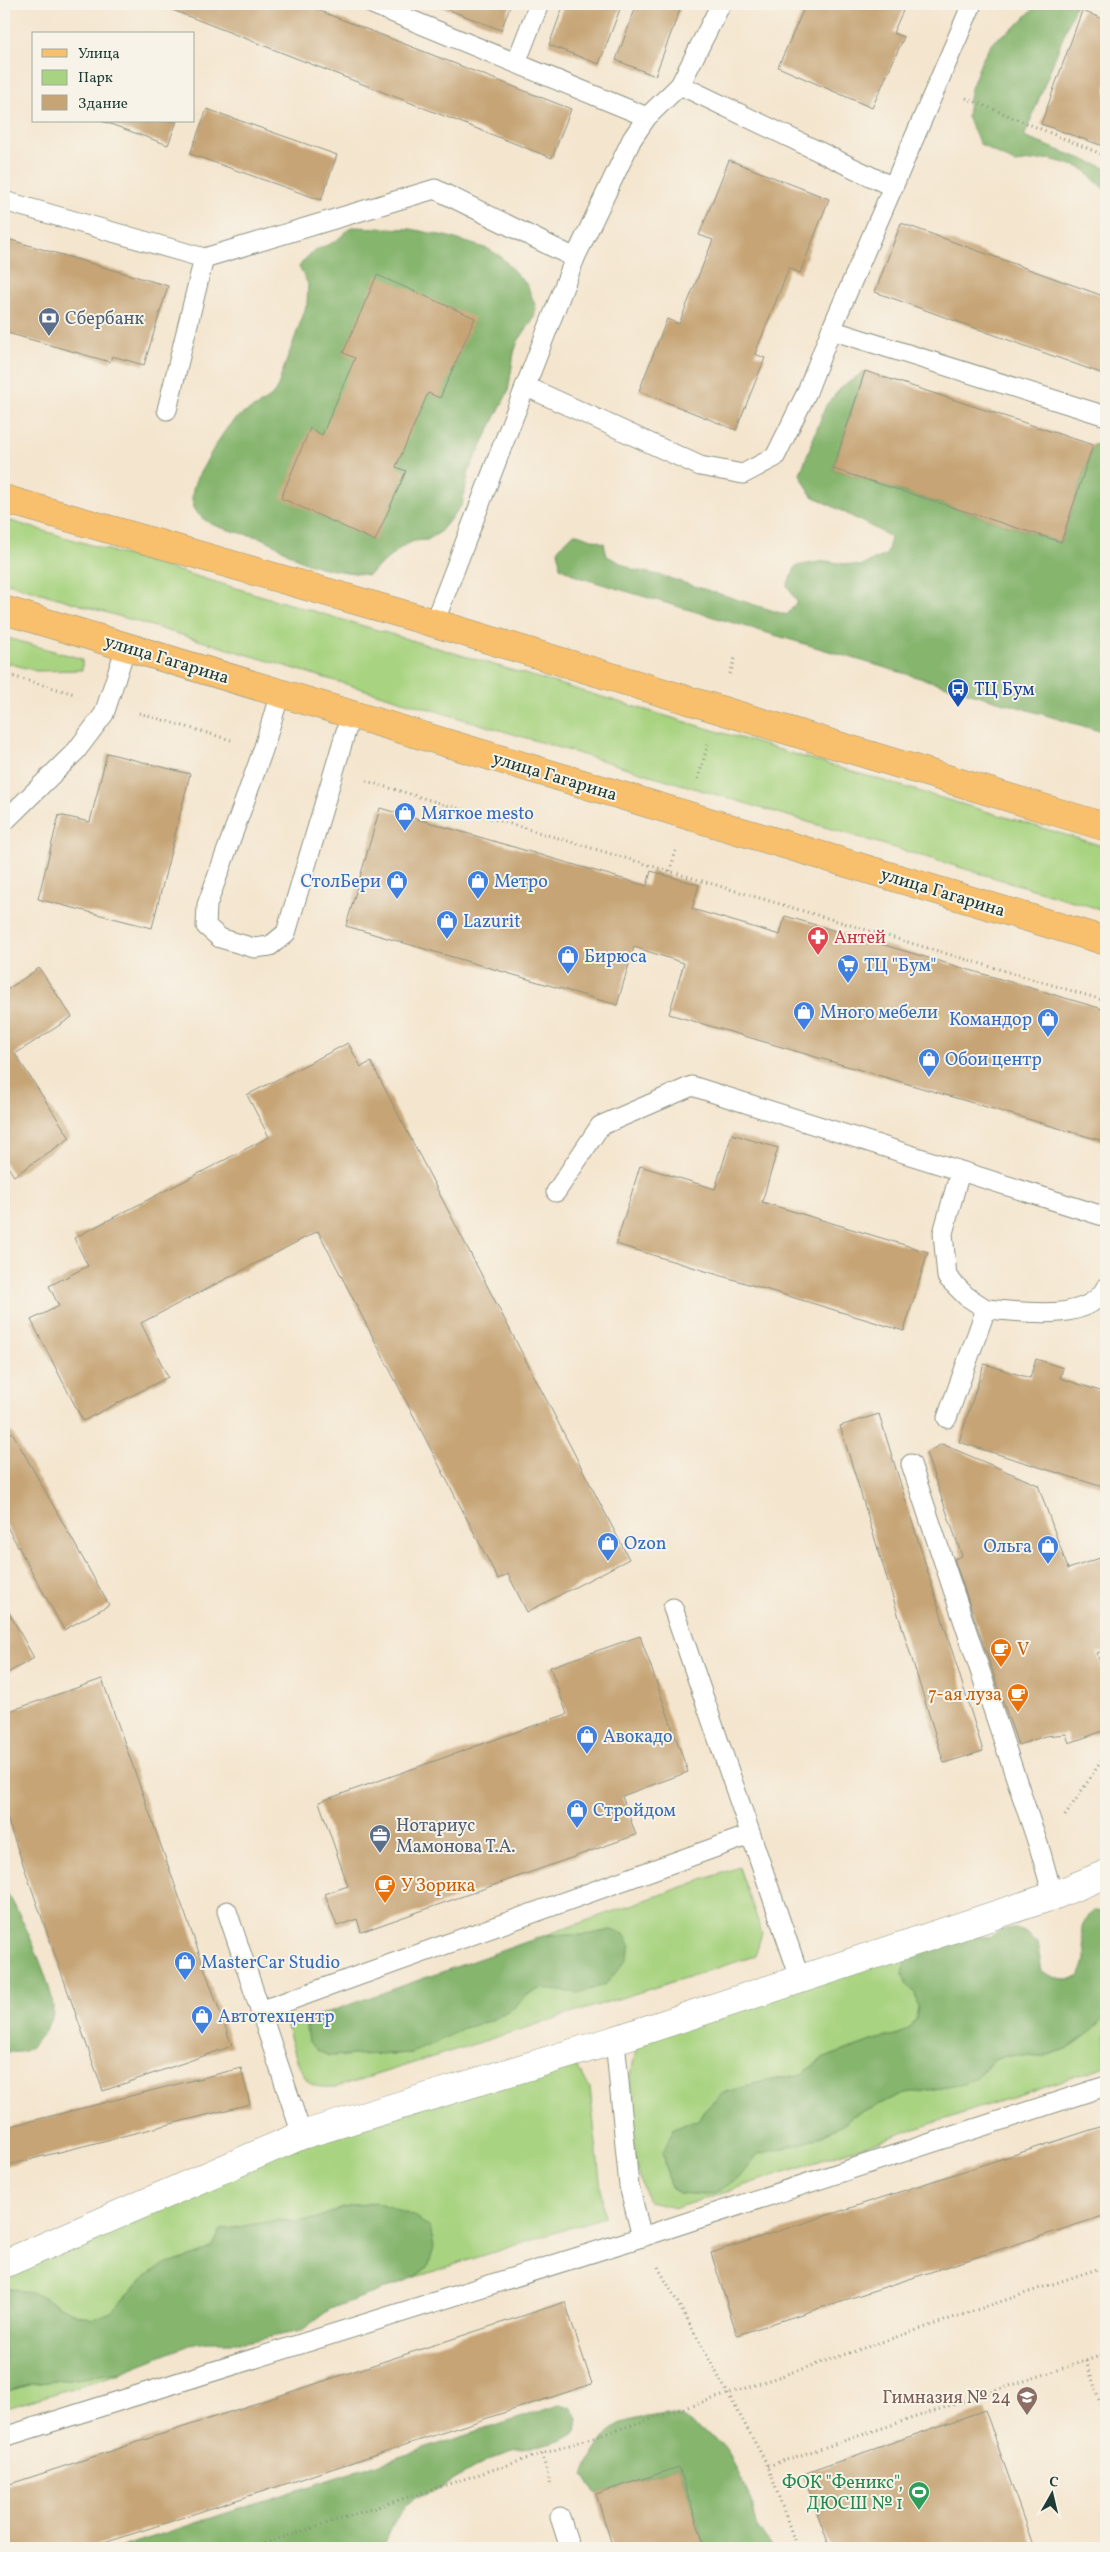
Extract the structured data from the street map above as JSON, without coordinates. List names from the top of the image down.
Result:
{
  "streets": {
    "main road": ["улица Гагарина"]
  },
  "places": {
    "bank": ["Сбербанк"],
    "bus stop": ["ТЦ Бум"],
    "shop": [
      "Мягкое mesto",
      "СтолБери",
      "Метро",
      "Lazurit",
      "Бирюса",
      "Много мебели",
      "Командор",
      "Обои центр",
      "Ozon",
      "Ольга",
      "Авокадо",
      "Стройдом",
      "MasterCar Studio",
      "Автотехцентр"
    ],
    "pharmacy": ["Антей"],
    "supermarket": ["ТЦ \"Бум\""],
    "cafe": ["V", "7-ая луза", "У Зорика"],
    "office": ["Нотариус Мамонова Т.А."],
    "school or university": ["Гимназия № 24"],
    "sports": ["ФОК \"Феникс\", ДЮСШ № 1"]
  },
  "legend": ["Улица", "Парк", "Здание"],
  "north": "top"
}
